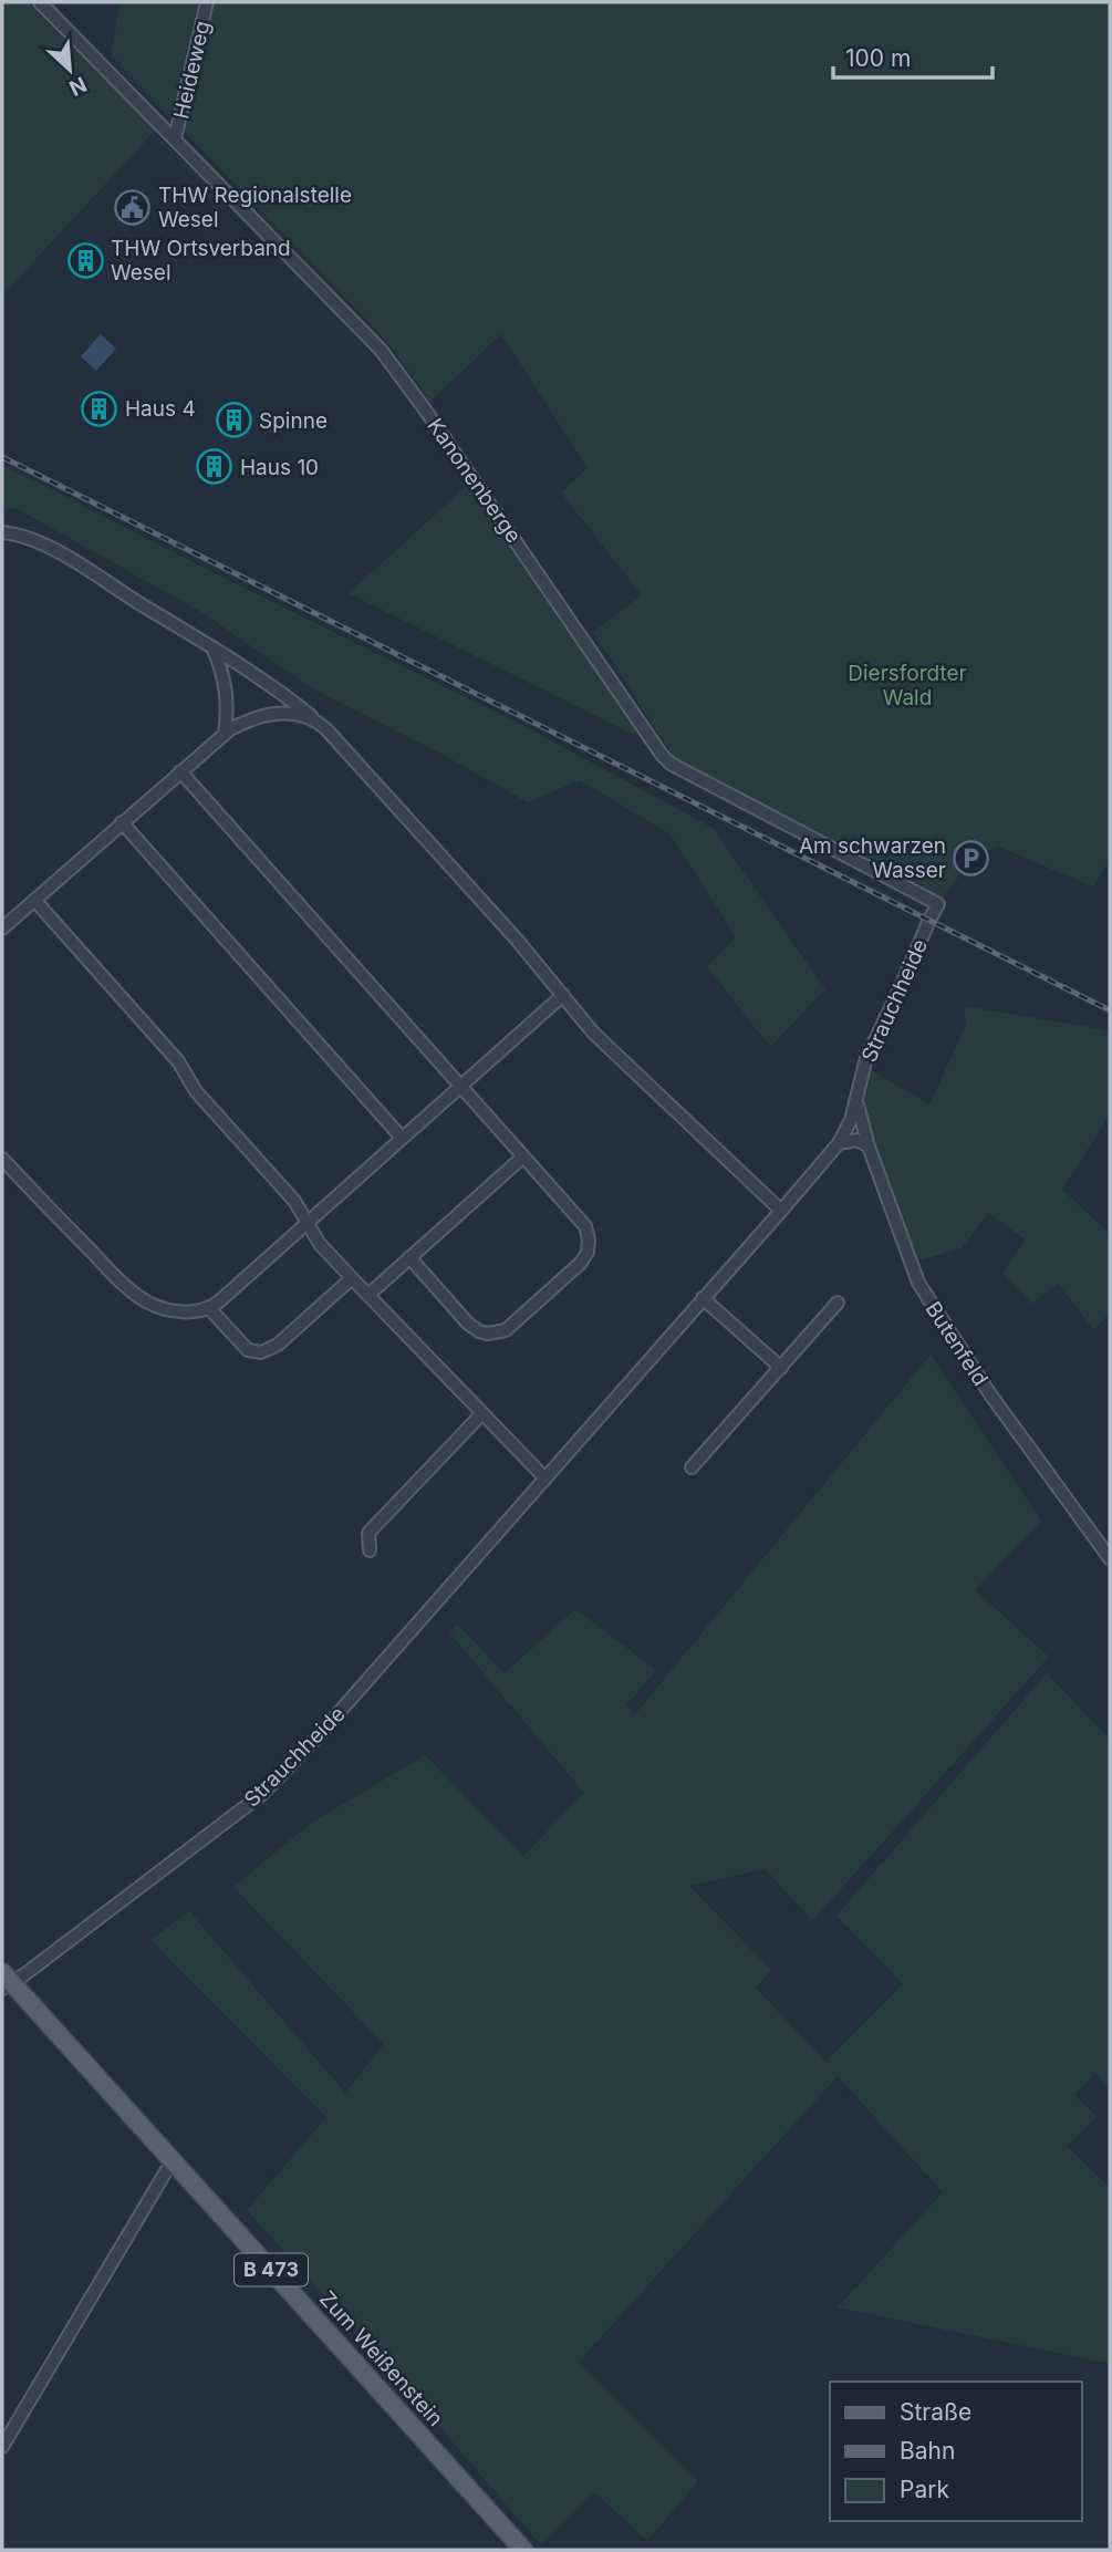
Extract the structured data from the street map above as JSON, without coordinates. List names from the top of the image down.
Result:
{
  "streets": {
    "main road": ["B 473", "Zum Weißenstein"],
    "street": [
      "Heideweg",
      "Kanonenberge",
      "Strauchheide",
      "Butenfeld"
    ]
  },
  "crossings": [
    ["Heideweg", "Kanonenberge"],
    ["Kanonenberge", "Strauchheide"],
    ["Strauchheide", "Butenfeld"],
    ["Strauchheide", "Zum Weißenstein"]
  ],
  "parks": ["Diersfordter Wald"],
  "places": {
    "public building": ["THW Regionalstelle Wesel"],
    "building": [
      "THW Ortsverband Wesel",
      "Haus 4",
      "Spinne",
      "Haus 10"
    ],
    "parking": ["Am schwarzen Wasser"]
  },
  "legend": ["Straße", "Bahn", "Park"],
  "scale_bar": "100 m",
  "north": "bottom right"
}
